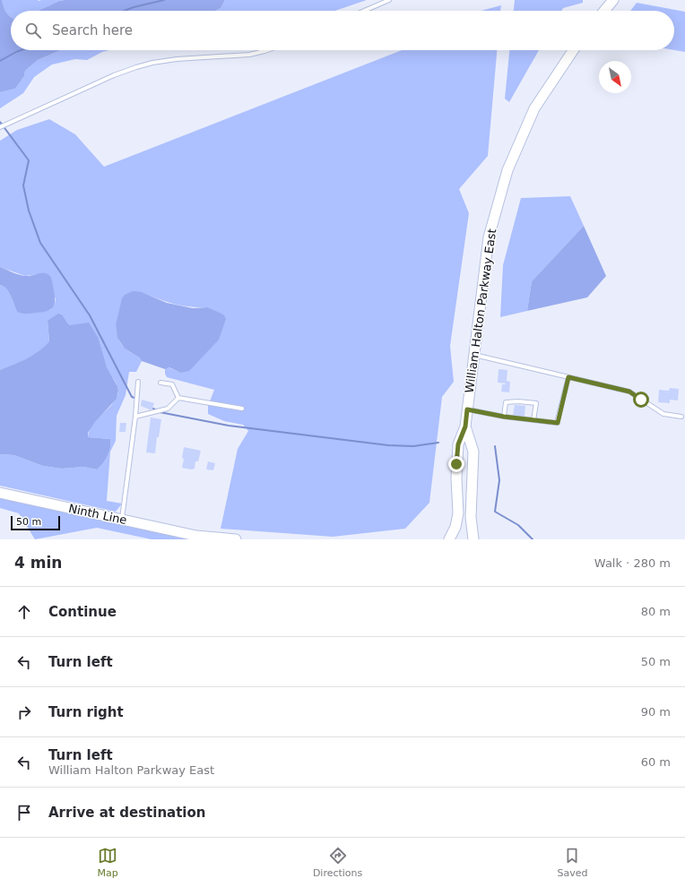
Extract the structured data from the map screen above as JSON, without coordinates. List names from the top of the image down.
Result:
{
  "streets": {
    "main road": ["William Halton Parkway East", "Ninth Line"]
  },
  "scale_bar": "50 m",
  "north": "bottom right",
  "page": {
    "search": "Search here",
    "scale": "50 m",
    "heading": ["4 min", "Walk · 280 m"],
    "list": [
      ["Continue", "80 m"],
      ["Turn left", "50 m"],
      ["Turn right", "90 m"],
      ["Turn left", "William Halton Parkway East", "60 m"],
      "Arrive at destination"
    ],
    "nav": ["Map", "Directions", "Saved"]
  }
}
